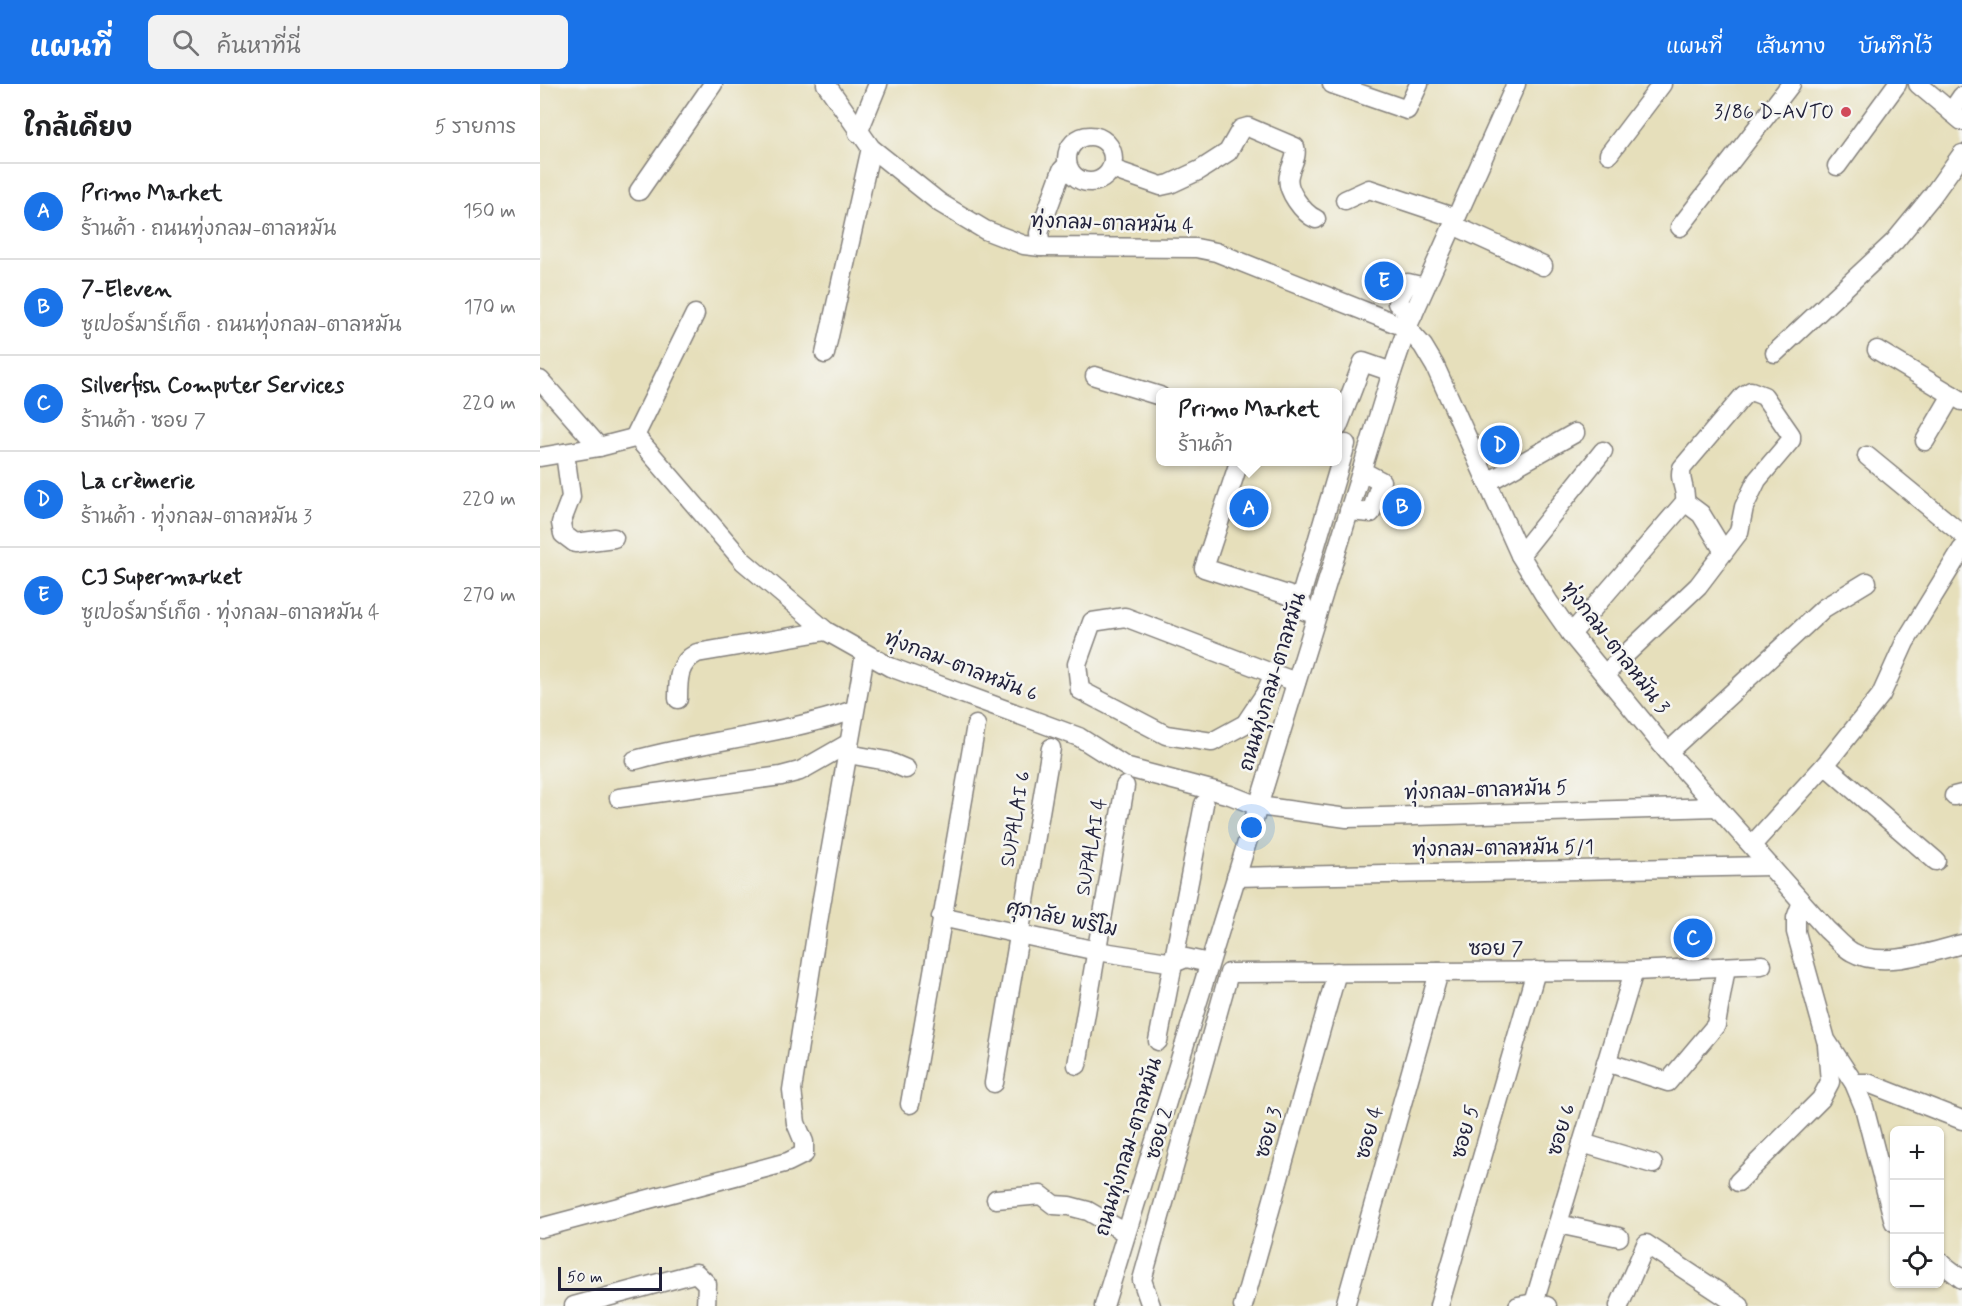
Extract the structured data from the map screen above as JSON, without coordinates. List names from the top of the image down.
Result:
{
  "streets": {
    "street": [
      "ทุ่งกลม-ตาลหมัน 4",
      "ทุ่งกลม-ตาลหมัน 3",
      "ทุ่งกลม-ตาลหมัน 6",
      "ถนนทุ่งกลม-ตาลหมัน",
      "ทุ่งกลม-ตาลหมัน 5",
      "SUPALAI 6",
      "SUPALAI 4",
      "ทุ่งกลม-ตาลหมัน 5/1",
      "ศุภาลัย พรีโม",
      "ซอย 7",
      "ซอย 6",
      "ซอย 5",
      "ซอย 3",
      "ซอย 4",
      "ซอย 2"
    ]
  },
  "crossings": [
    ["ทุ่งกลม-ตาลหมัน 4", "ทุ่งกลม-ตาลหมัน 3"],
    ["ทุ่งกลม-ตาลหมัน 4", "ถนนทุ่งกลม-ตาลหมัน"],
    ["ทุ่งกลม-ตาลหมัน 3", "ถนนทุ่งกลม-ตาลหมัน"],
    ["ทุ่งกลม-ตาลหมัน 3", "ทุ่งกลม-ตาลหมัน 5"],
    ["ทุ่งกลม-ตาลหมัน 3", "ทุ่งกลม-ตาลหมัน 5/1"],
    ["ทุ่งกลม-ตาลหมัน 6", "ถนนทุ่งกลม-ตาลหมัน"],
    ["ทุ่งกลม-ตาลหมัน 6", "ทุ่งกลม-ตาลหมัน 5"],
    ["ถนนทุ่งกลม-ตาลหมัน", "ทุ่งกลม-ตาลหมัน 5"],
    ["ถนนทุ่งกลม-ตาลหมัน", "ทุ่งกลม-ตาลหมัน 5/1"],
    ["ถนนทุ่งกลม-ตาลหมัน", "ศุภาลัย พรีโม"],
    ["SUPALAI 6", "ศุภาลัย พรีโม"],
    ["SUPALAI 4", "ศุภาลัย พรีโม"],
    ["ซอย 7", "ซอย 6"],
    ["ซอย 7", "ซอย 5"],
    ["ซอย 7", "ซอย 3"],
    ["ซอย 7", "ซอย 4"],
    ["ซอย 7", "ซอย 2"]
  ],
  "places": ["3/86 D-AVTO"],
  "scale_bar": "50 m",
  "page": {
    "header": "แผนที่",
    "search": "ค้นหาที่นี่",
    "nav": ["แผนที่", "เส้นทาง", "บันทึกไว้"],
    "heading": ["ใกล้เคียง", "5 รายการ"],
    "list": [
      {
        "mark": "A",
        "name": "Primo Market",
        "note": "ร้านค้า · ถนนทุ่งกลม-ตาลหมัน",
        "value": "150 m"
      },
      {
        "mark": "B",
        "name": "7-Eleven",
        "note": "ซูเปอร์มาร์เก็ต · ถนนทุ่งกลม-ตาลหมัน",
        "value": "170 m"
      },
      {
        "mark": "C",
        "name": "Silverfish Computer Services",
        "note": "ร้านค้า · ซอย 7",
        "value": "220 m"
      },
      {
        "mark": "D",
        "name": "La crèmerie",
        "note": "ร้านค้า · ทุ่งกลม-ตาลหมัน 3",
        "value": "220 m"
      },
      {
        "mark": "E",
        "name": "CJ Supermarket",
        "note": "ซูเปอร์มาร์เก็ต · ทุ่งกลม-ตาลหมัน 4",
        "value": "270 m"
      }
    ],
    "pins": [
      "E",
      "D",
      "B",
      "A",
      "C"
    ],
    "popup": ["Primo Market", "ร้านค้า"],
    "map_buttons": ["+", "−"],
    "scale": "50 m"
  }
}
